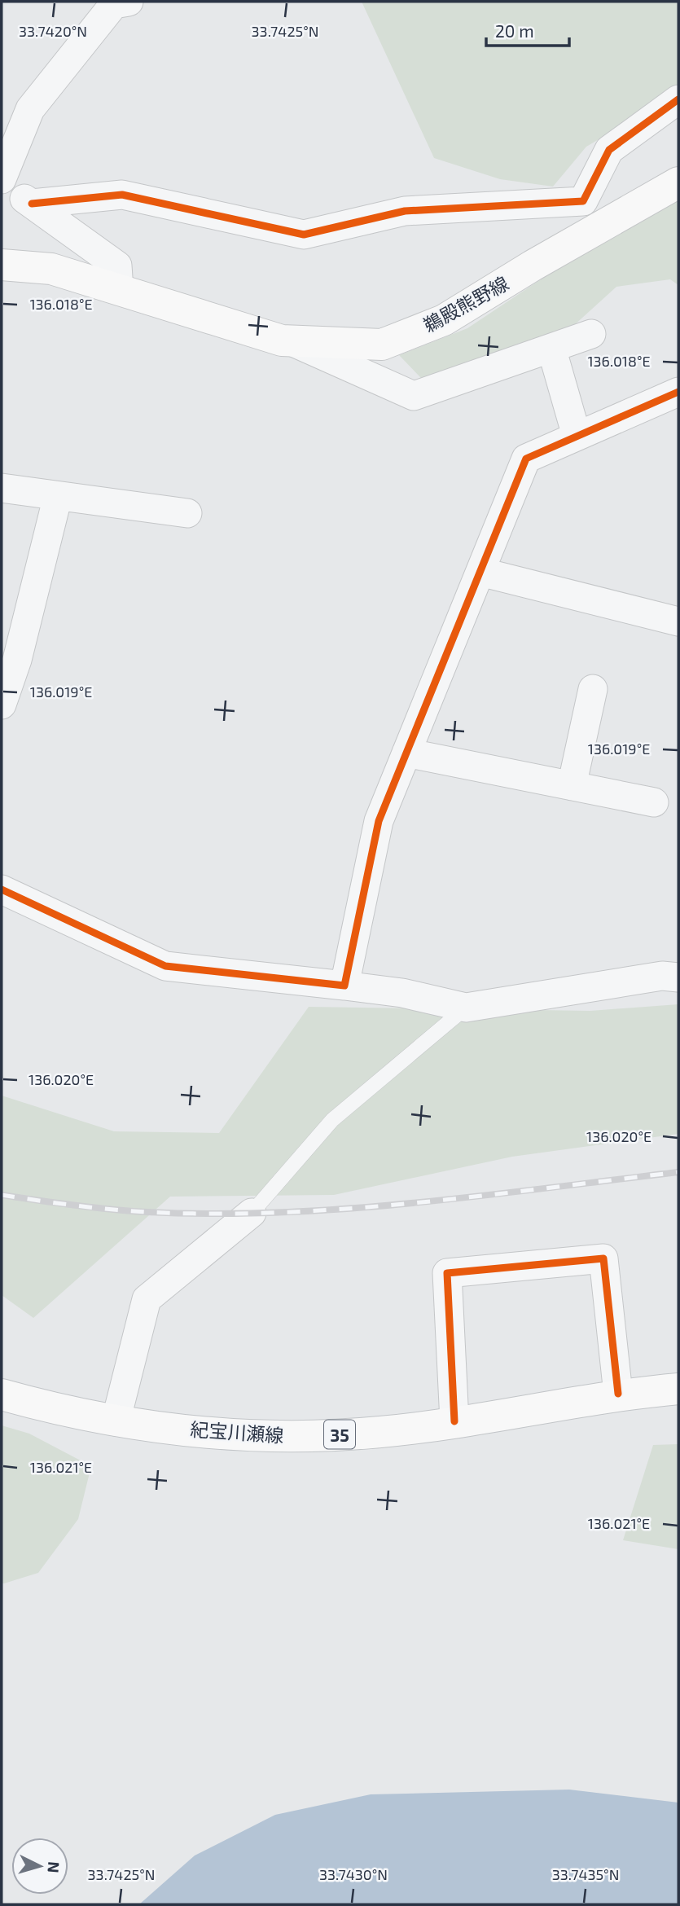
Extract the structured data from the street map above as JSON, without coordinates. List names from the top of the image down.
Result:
{
  "streets": {
    "main road": ["鵜殿熊野線", "紀宝川瀬線", "35"]
  },
  "scale_bar": "20 m",
  "north": "right",
  "coordinates": [
    "33.7420°N",
    "33.7425°N",
    "136.018°E",
    "136.019°E",
    "136.020°E",
    "136.021°E",
    "33.7430°N",
    "33.7435°N"
  ]
}
